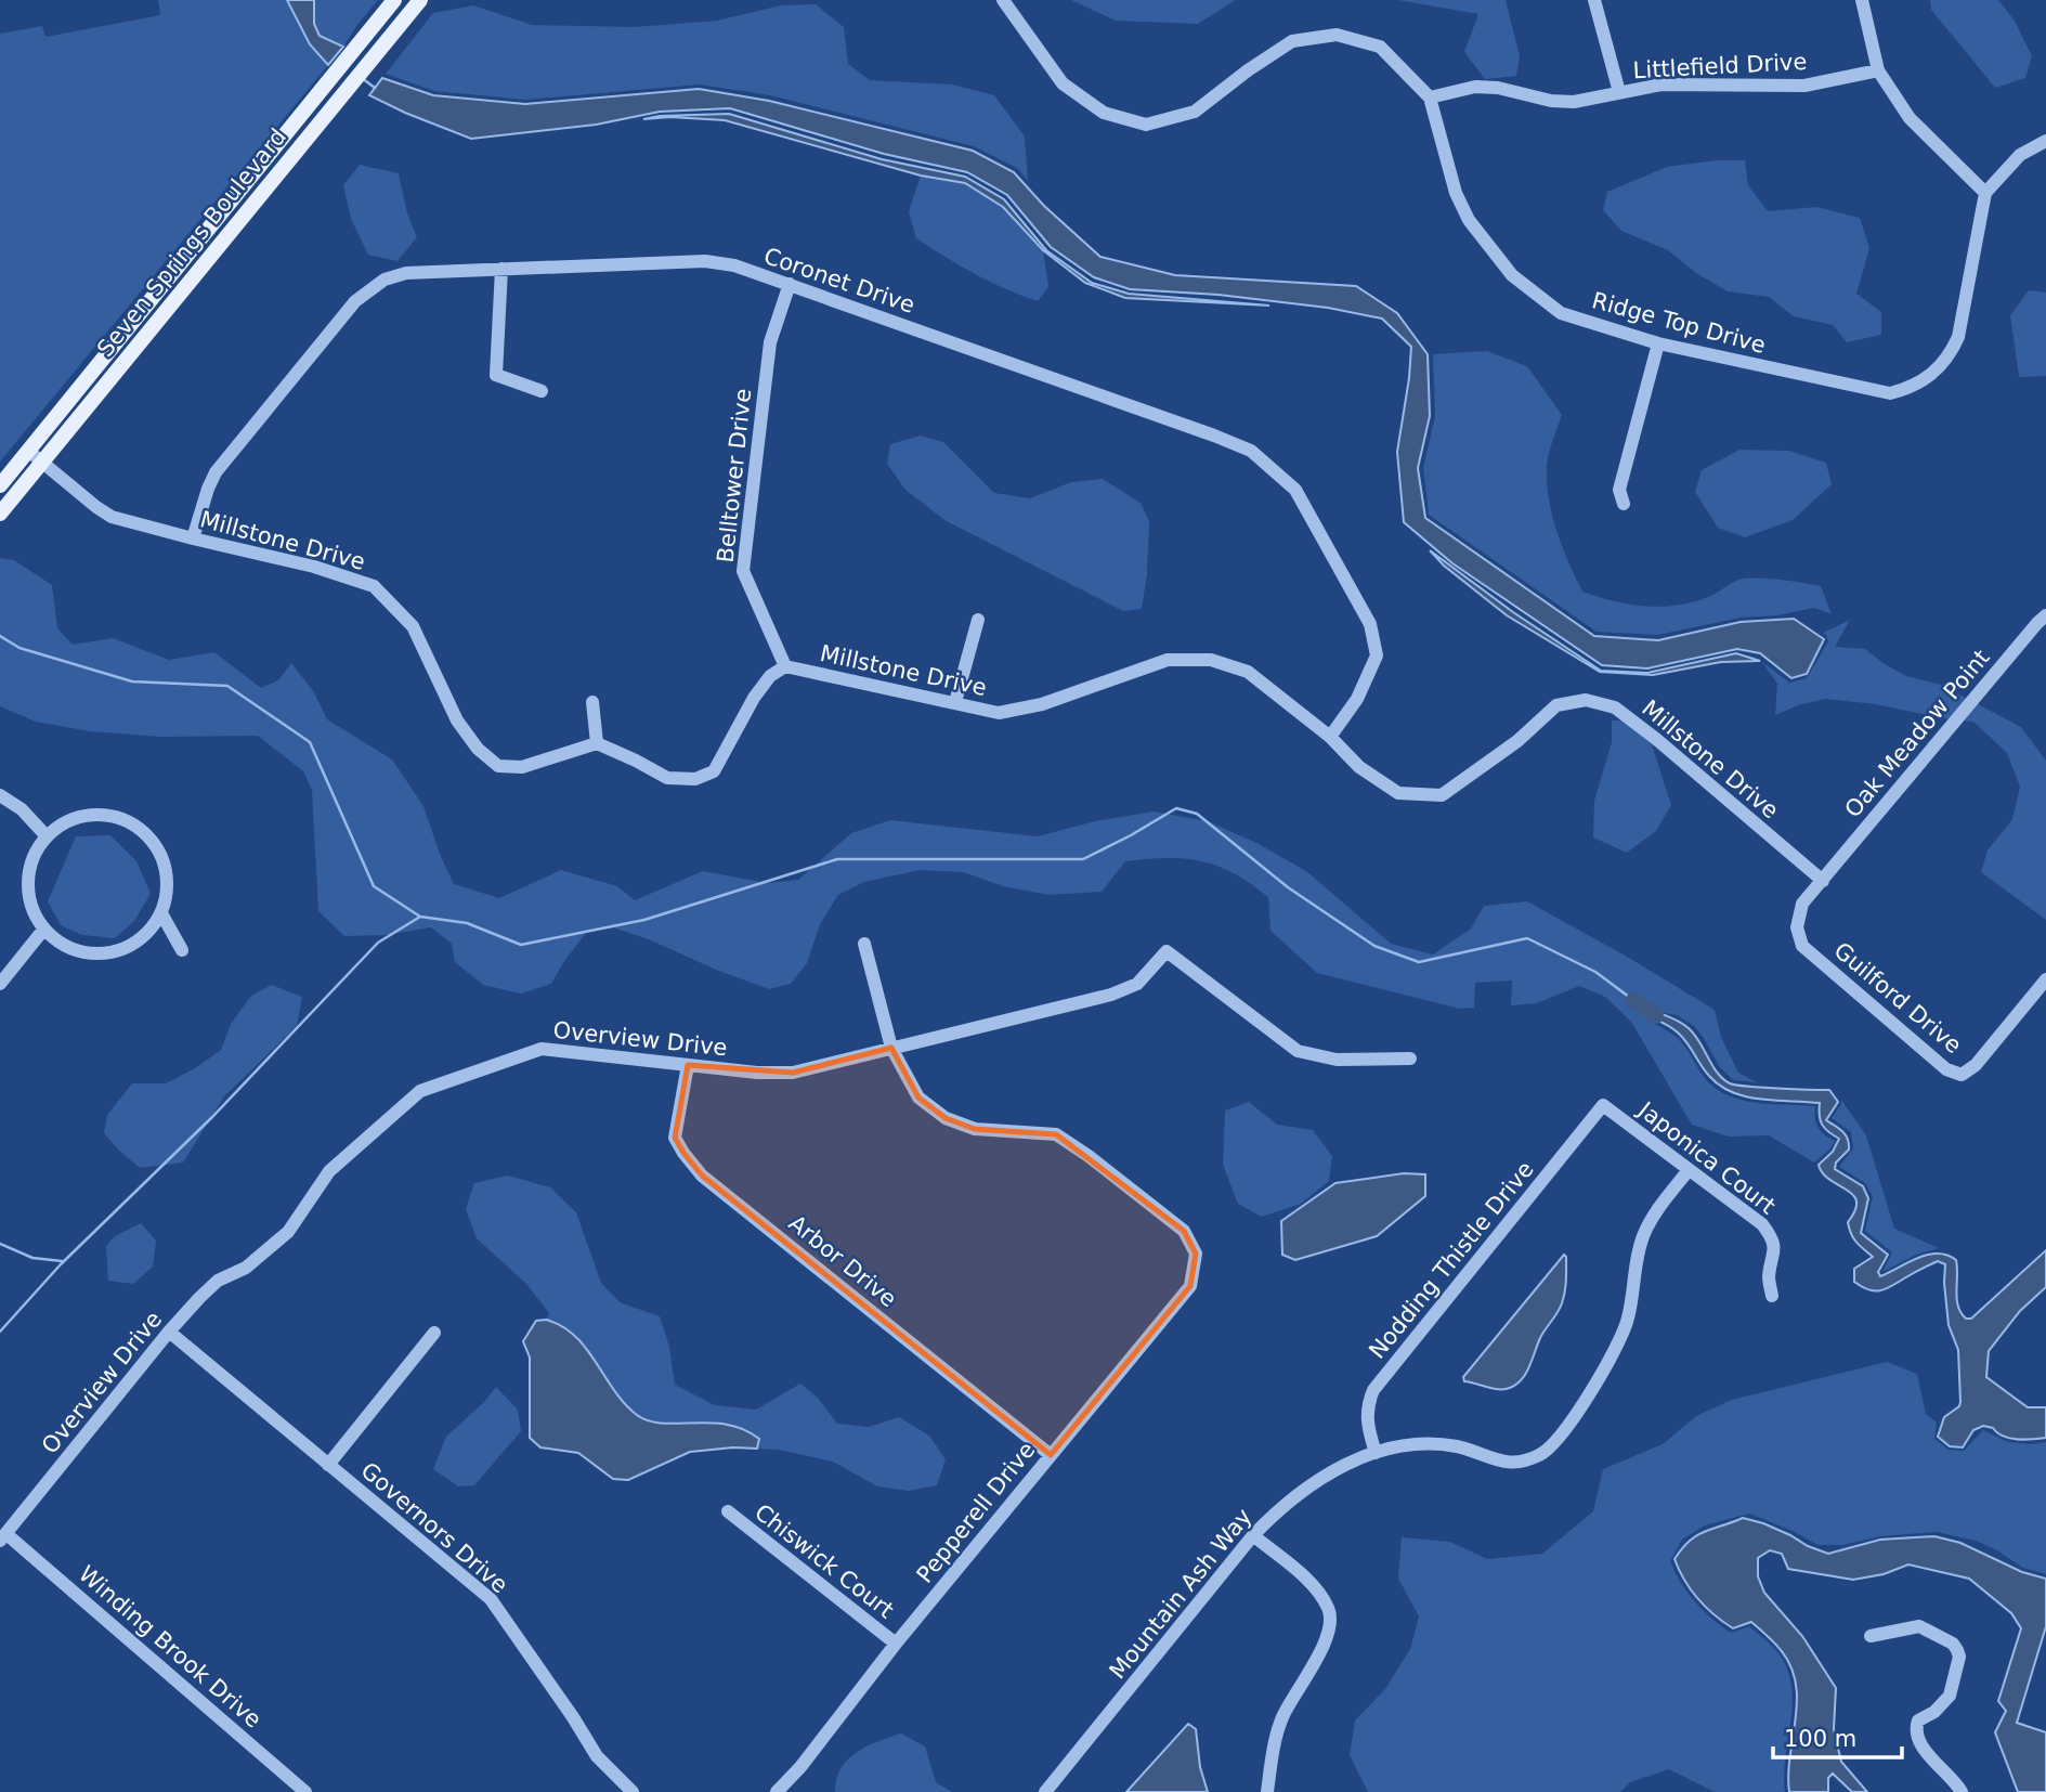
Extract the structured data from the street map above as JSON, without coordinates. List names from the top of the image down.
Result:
{
  "streets": {
    "main road": ["Seven Springs Boulevard"],
    "street": [
      "Littlefield Drive",
      "Coronet Drive",
      "Ridge Top Drive",
      "Belltower Drive",
      "Millstone Drive",
      "Oak Meadow Point",
      "Guilford Drive",
      "Overview Drive",
      "Japonica Court",
      "Nodding Thistle Drive",
      "Arbor Drive",
      "Pepperell Drive",
      "Governors Drive",
      "Chiswick Court",
      "Mountain Ash Way",
      "Winding Brook Drive"
    ]
  },
  "crossings": [
    ["Littlefield Drive", "Ridge Top Drive"],
    ["Seven Springs Boulevard", "Millstone Drive"],
    ["Coronet Drive", "Belltower Drive"],
    ["Coronet Drive", "Millstone Drive"],
    ["Belltower Drive", "Millstone Drive"],
    ["Millstone Drive", "Oak Meadow Point"],
    ["Millstone Drive", "Guilford Drive"],
    ["Oak Meadow Point", "Guilford Drive"],
    ["Overview Drive", "Arbor Drive"],
    ["Overview Drive", "Pepperell Drive"],
    ["Overview Drive", "Governors Drive"],
    ["Overview Drive", "Winding Brook Drive"],
    ["Japonica Court", "Nodding Thistle Drive"],
    ["Japonica Court", "Mountain Ash Way"],
    ["Nodding Thistle Drive", "Mountain Ash Way"],
    ["Arbor Drive", "Pepperell Drive"],
    ["Pepperell Drive", "Chiswick Court"]
  ],
  "scale_bar": "100 m"
}
